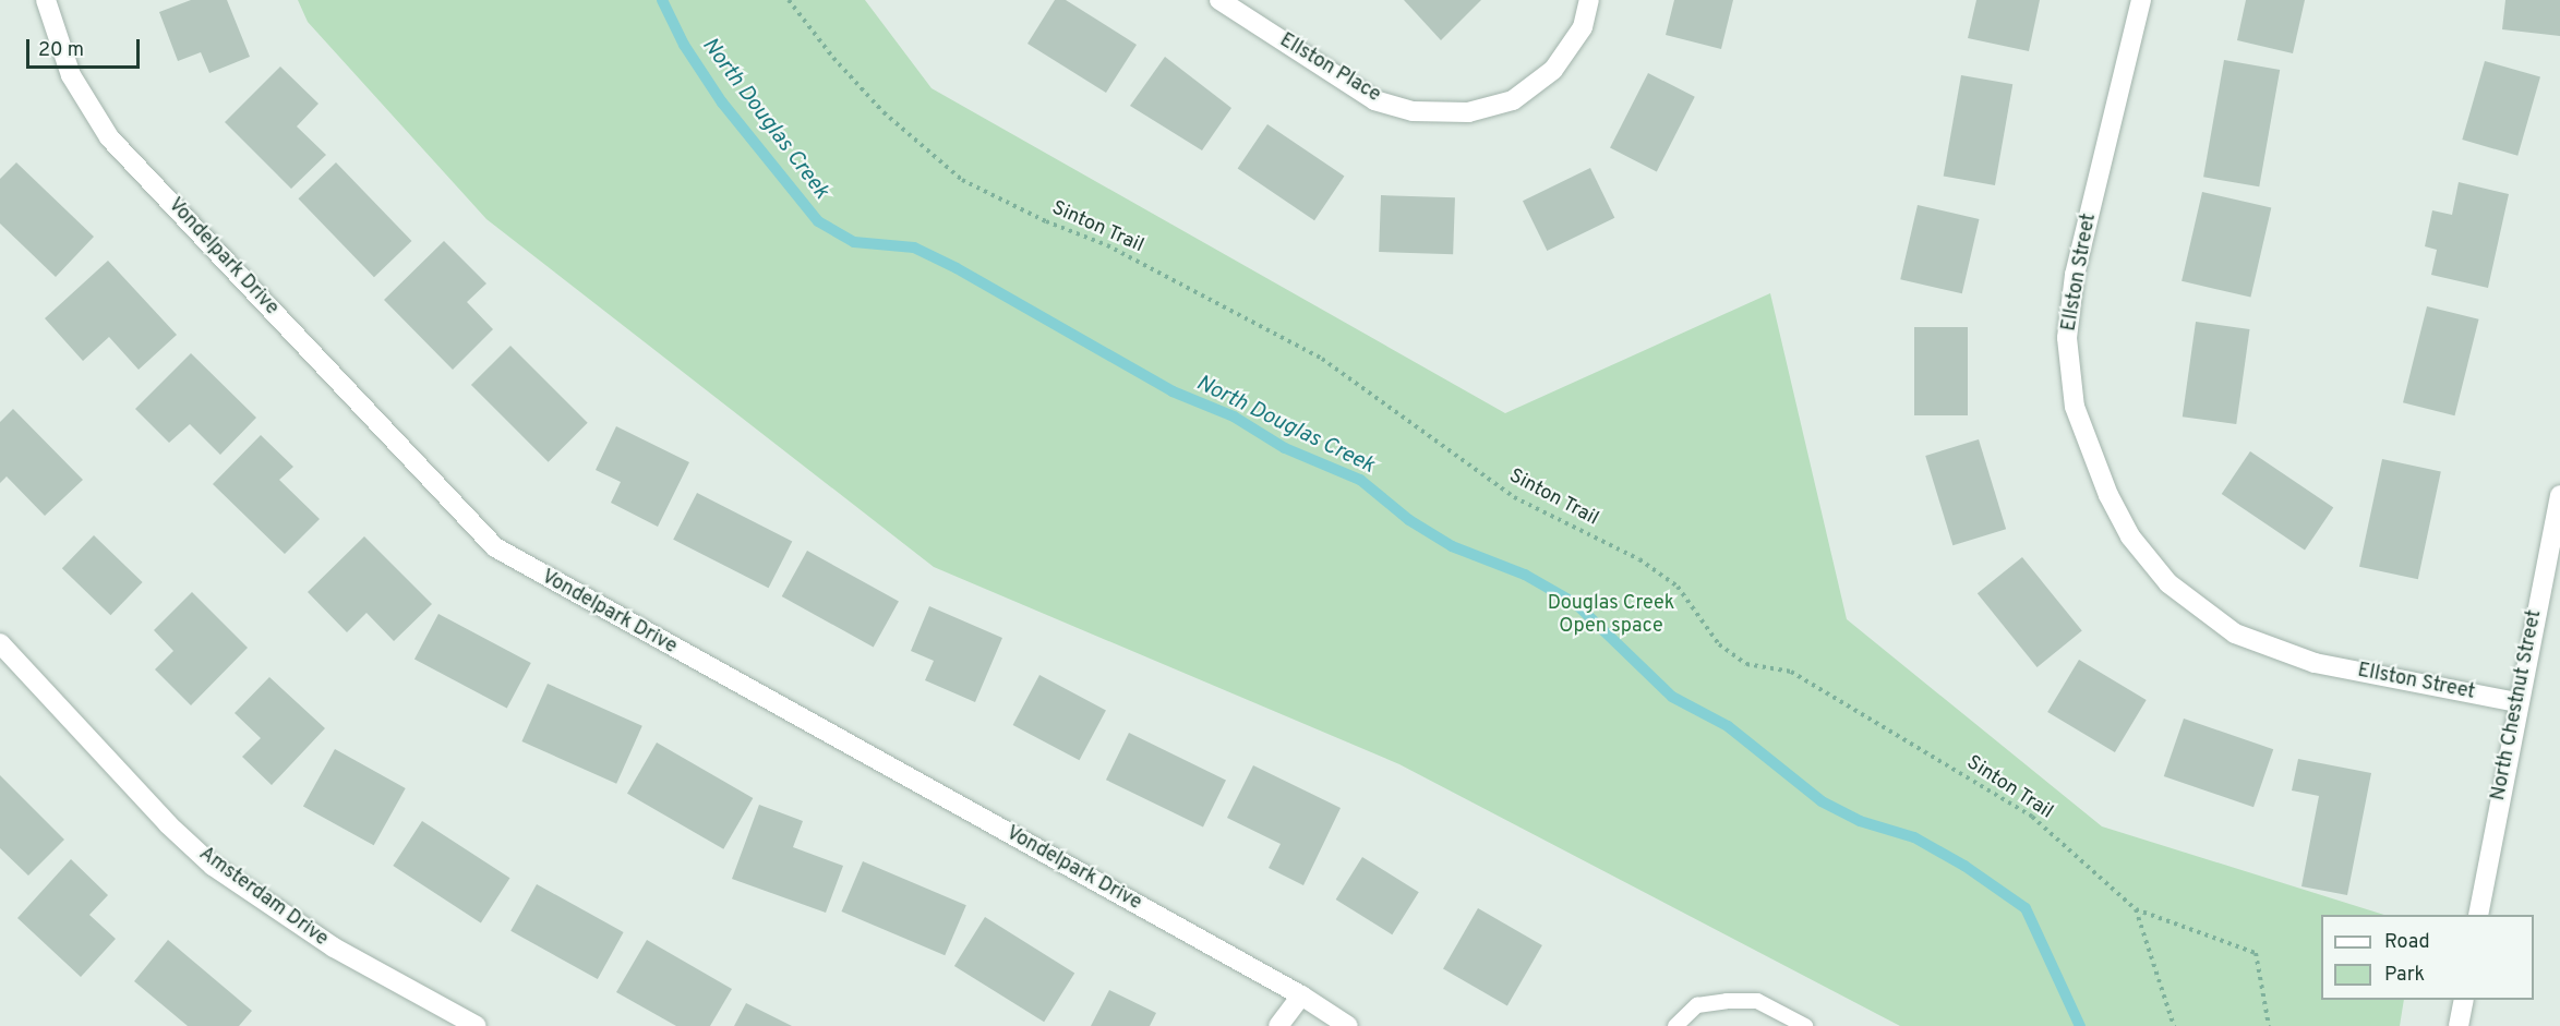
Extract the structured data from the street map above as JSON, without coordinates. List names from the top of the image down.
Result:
{
  "streets": {
    "street": [
      "Ellston Place",
      "Vondelpark Drive",
      "Ellston Street",
      "North Chestnut Street",
      "Amsterdam Drive"
    ],
    "path": ["Sinton Trail"]
  },
  "crossings": [
    ["Ellston Street", "North Chestnut Street"]
  ],
  "water": ["North Douglas Creek"],
  "parks": ["Douglas Creek Open space"],
  "legend": ["Road", "Park"],
  "scale_bar": "20 m"
}
